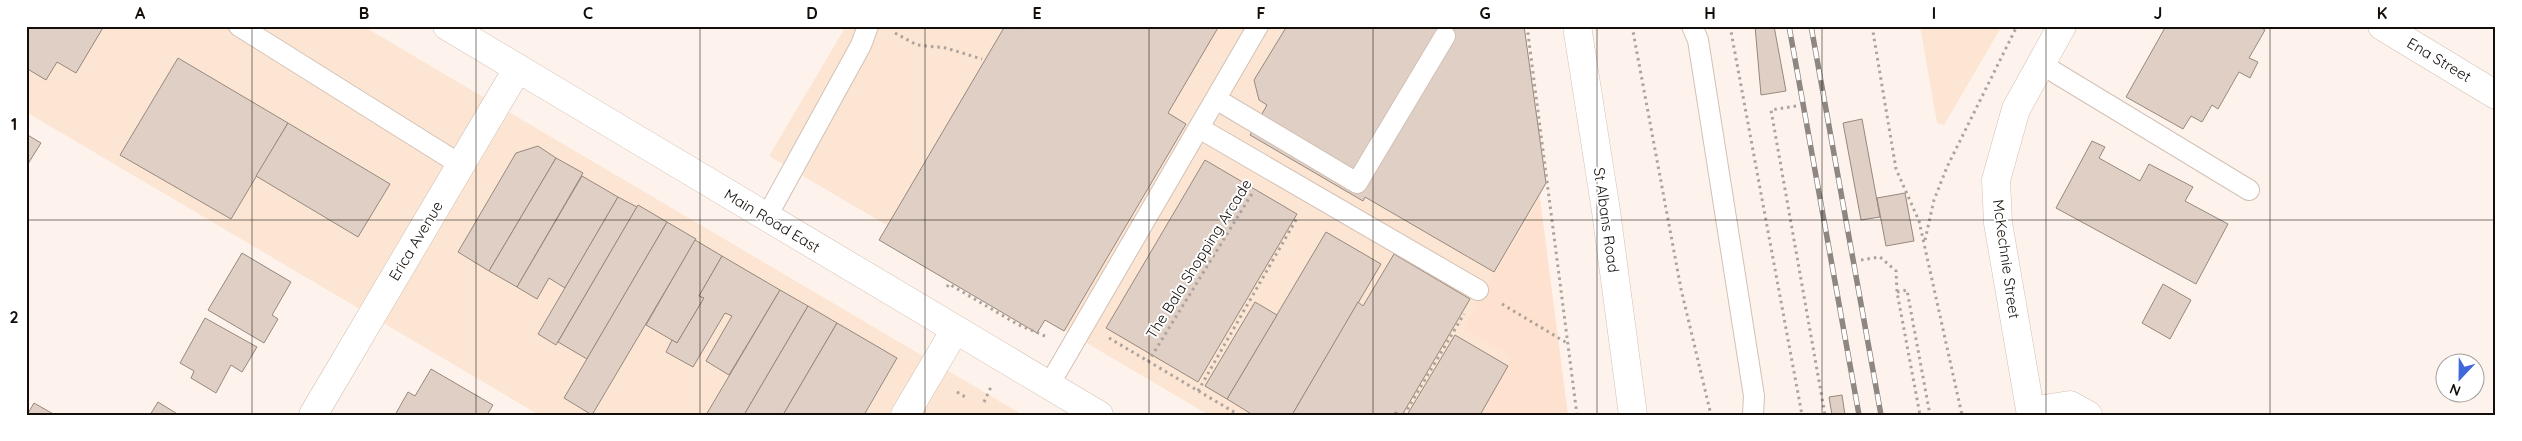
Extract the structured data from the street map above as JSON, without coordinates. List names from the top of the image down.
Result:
{
  "streets": {
    "main road": [
      "Ena Street",
      "St Albans Road",
      "Main Road East",
      "Erica Avenue",
      "McKechnie Street"
    ],
    "path": ["The Bala Shopping Arcade"]
  },
  "crossings": [
    ["Main Road East", "Erica Avenue"]
  ],
  "north": "bottom",
  "grid": {
    "columns": [
      "A",
      "B",
      "C",
      "D",
      "E",
      "F",
      "G",
      "H",
      "I",
      "J",
      "K"
    ],
    "rows": ["1", "2"]
  }
}
